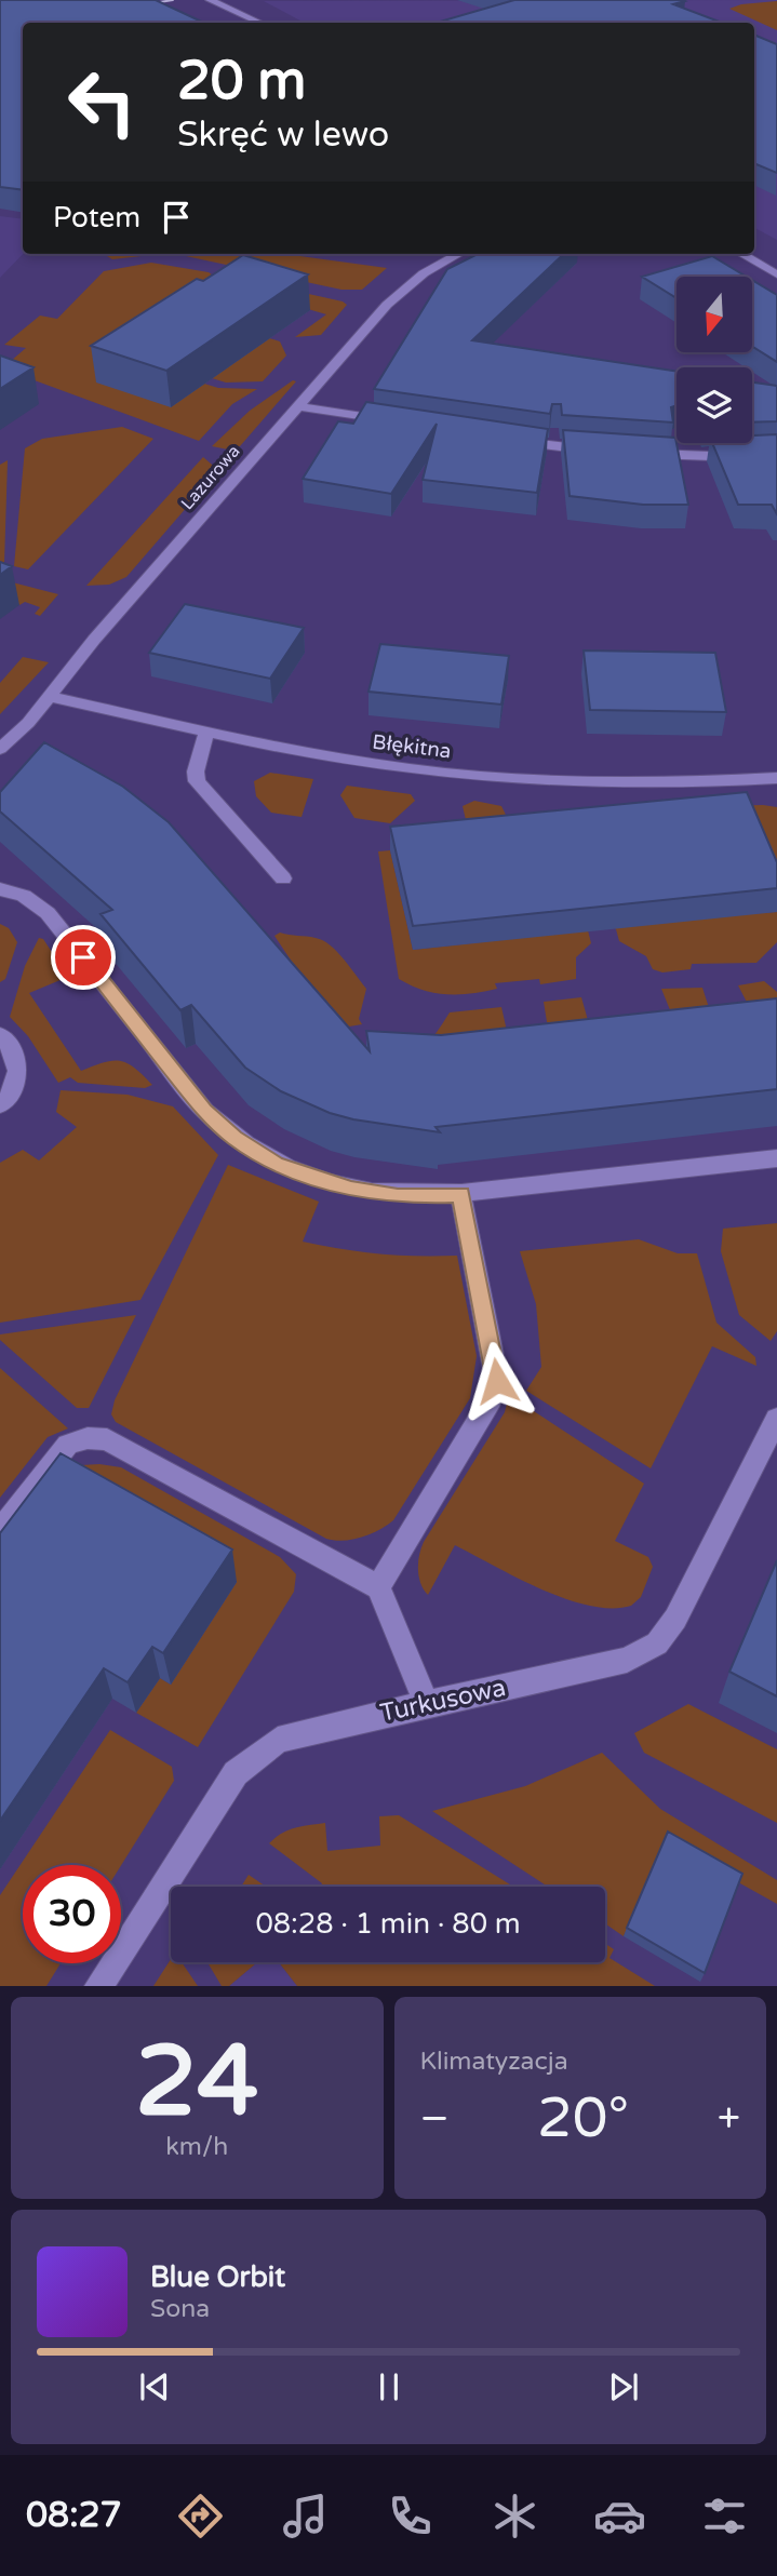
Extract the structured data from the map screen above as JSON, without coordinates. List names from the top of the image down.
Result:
{
  "streets": {
    "street": ["Lazurowa", "Błękitna", "Turkusowa"]
  },
  "crossings": [
    ["Lazurowa", "Błękitna"]
  ],
  "north": "bottom",
  "page": {
    "turn": ["20 m", "Skręć w lewo"],
    "then": "Potem",
    "limit": "30",
    "trip": "08:28 · 1 min · 80 m",
    "tile": [
      ["24", "km/h"],
      "Klimatyzacja"
    ],
    "heat": ["−", "20°", "+"],
    "song": ["Blue Orbit", "Sona"],
    "tabs": "08:27"
  }
}
